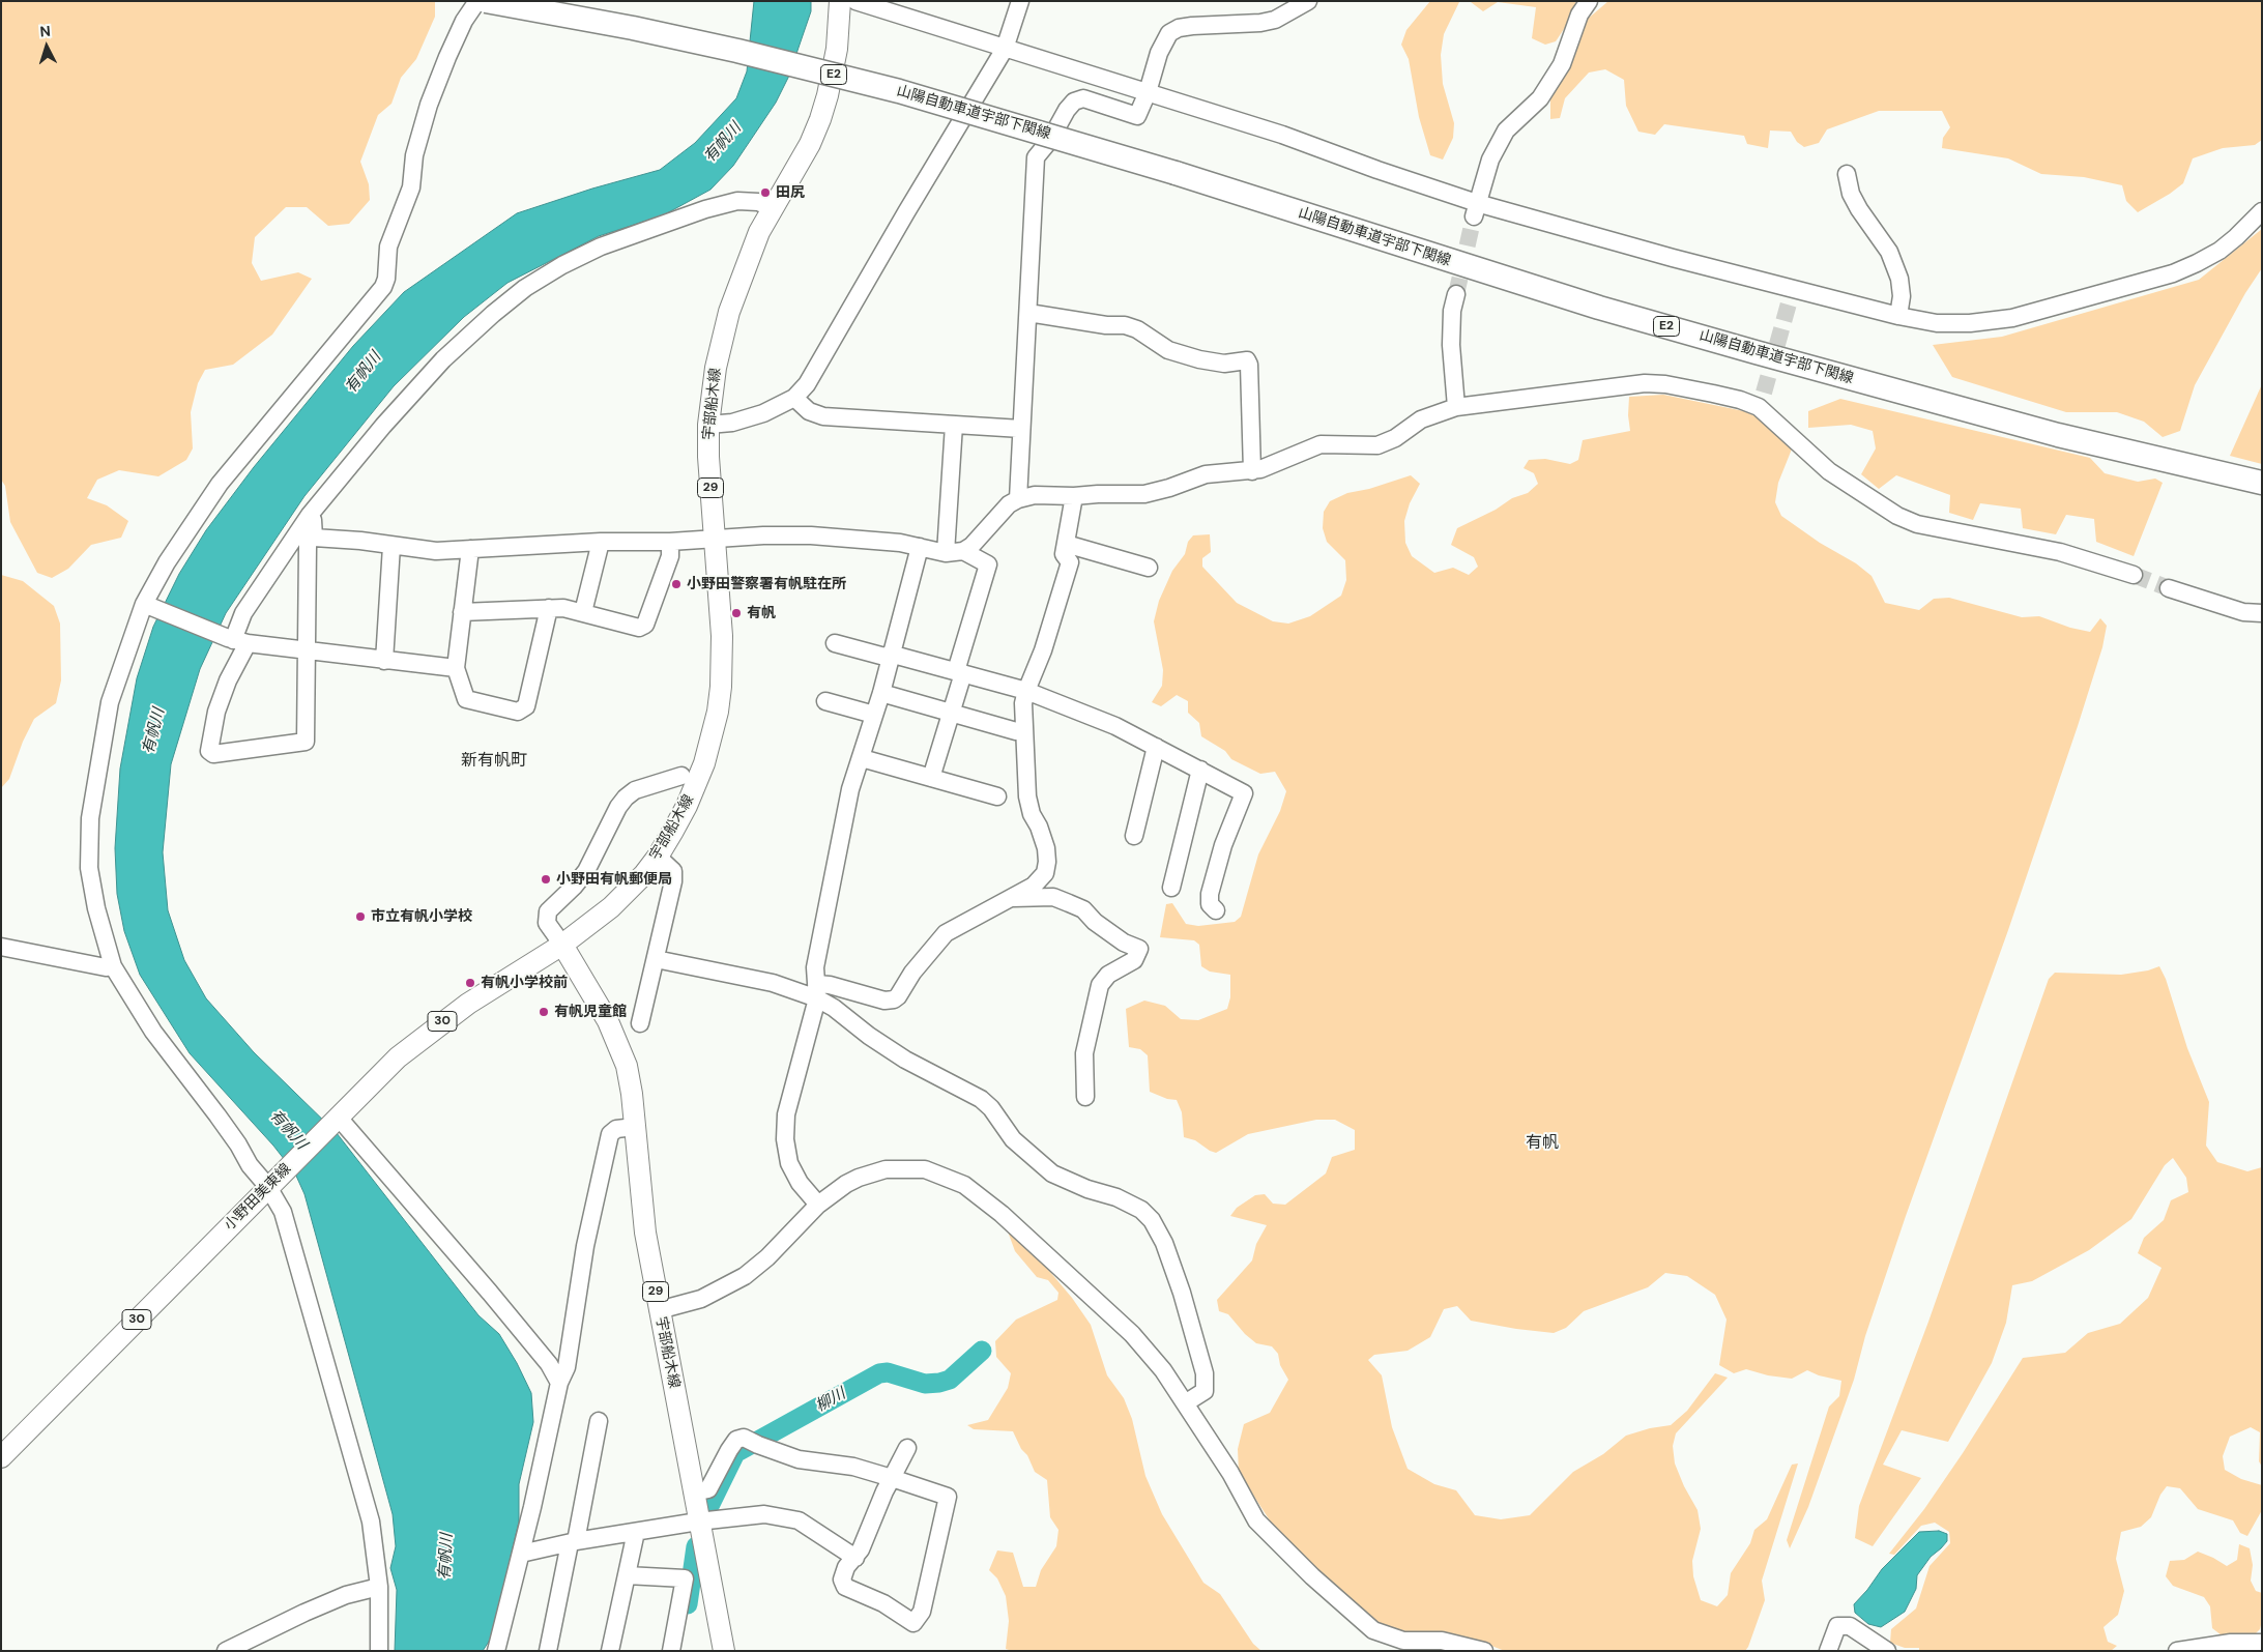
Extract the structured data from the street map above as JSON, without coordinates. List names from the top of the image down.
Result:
{
  "streets": {
    "highway": ["E2", "山陽自動車道宇部下関線"],
    "main road": [
      "宇部船木線",
      "29",
      "30",
      "小野田美東線"
    ]
  },
  "crossings": [
    ["宇部船木線", "小野田美東線"]
  ],
  "districts": ["新有帆町", "有帆"],
  "water": ["有帆川", "柳川"],
  "places": [
    "田尻",
    "小野田警察署有帆駐在所",
    "有帆",
    "小野田有帆郵便局",
    "市立有帆小学校",
    "有帆小学校前",
    "有帆児童館"
  ],
  "north": "top"
}
